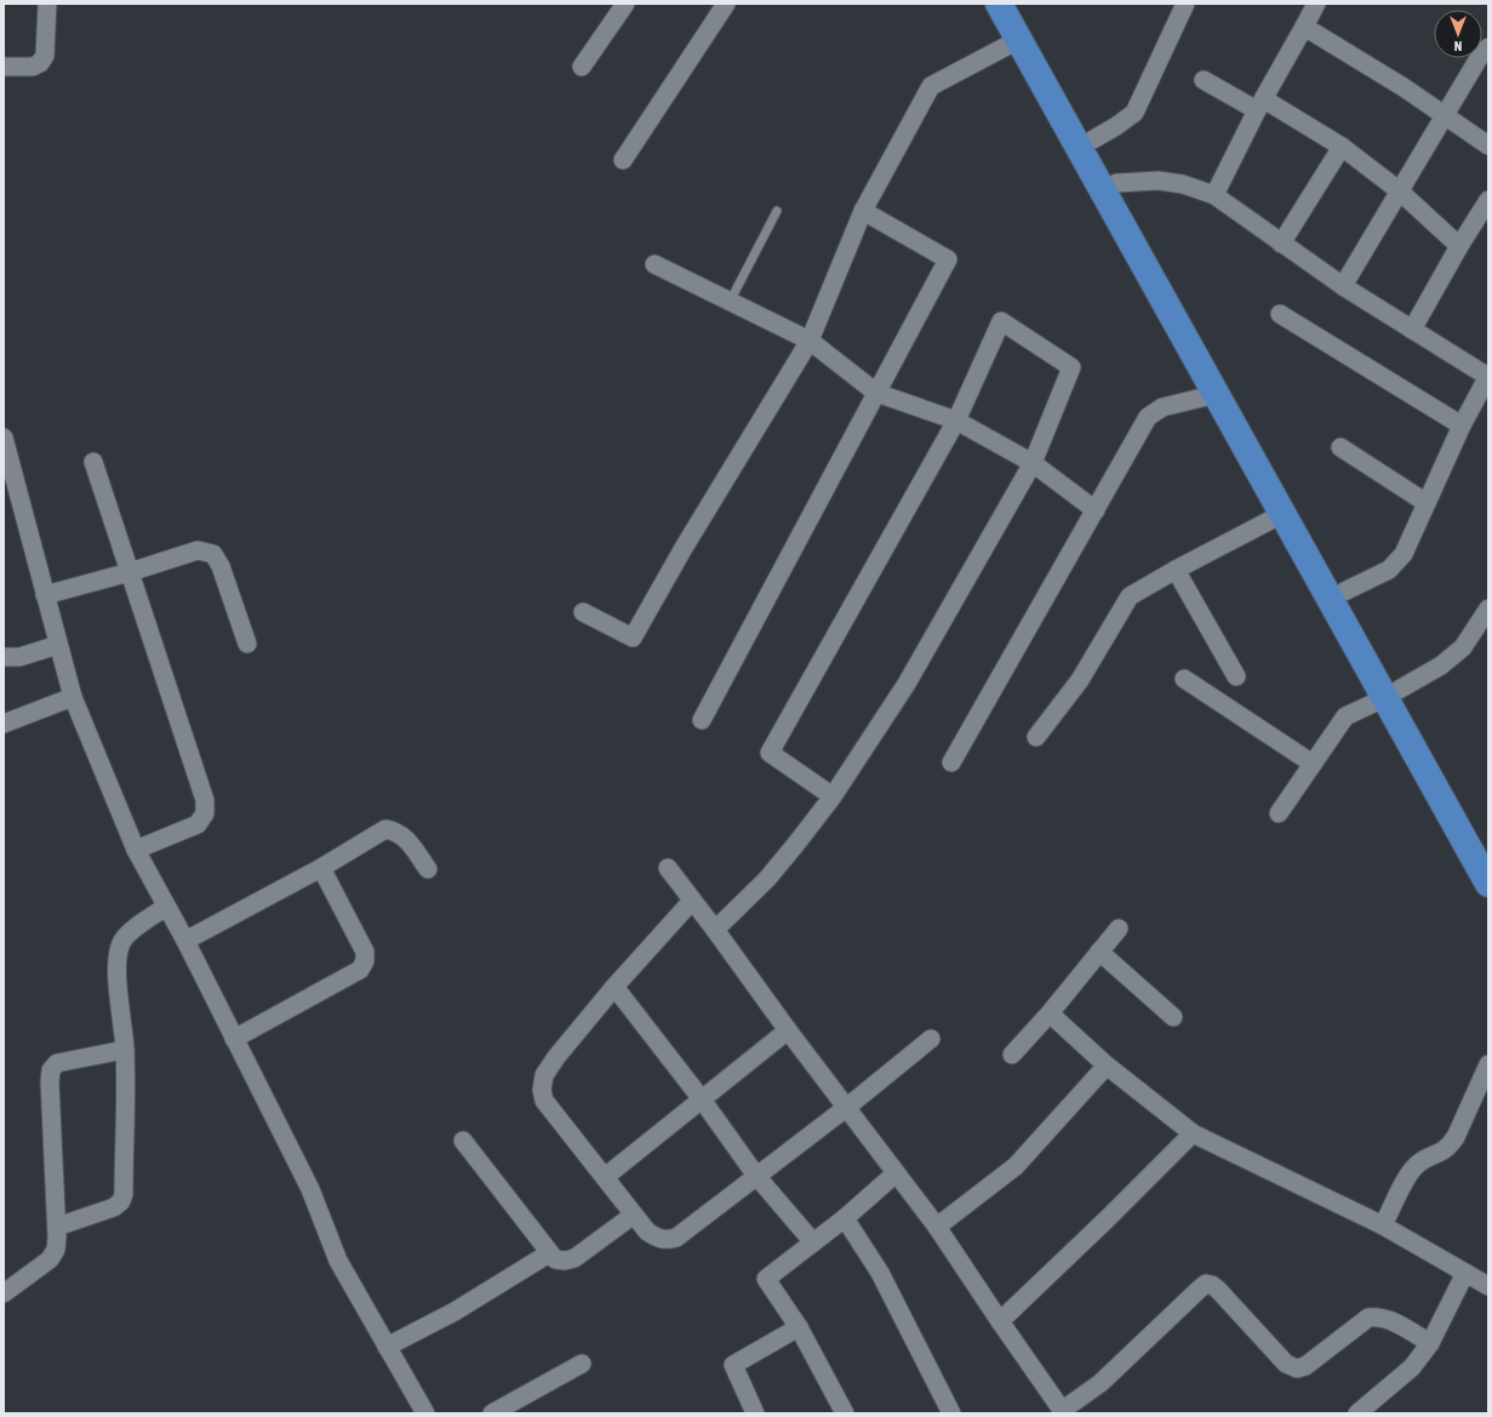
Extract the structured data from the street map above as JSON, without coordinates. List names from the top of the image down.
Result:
{
  "north": "bottom"
}
